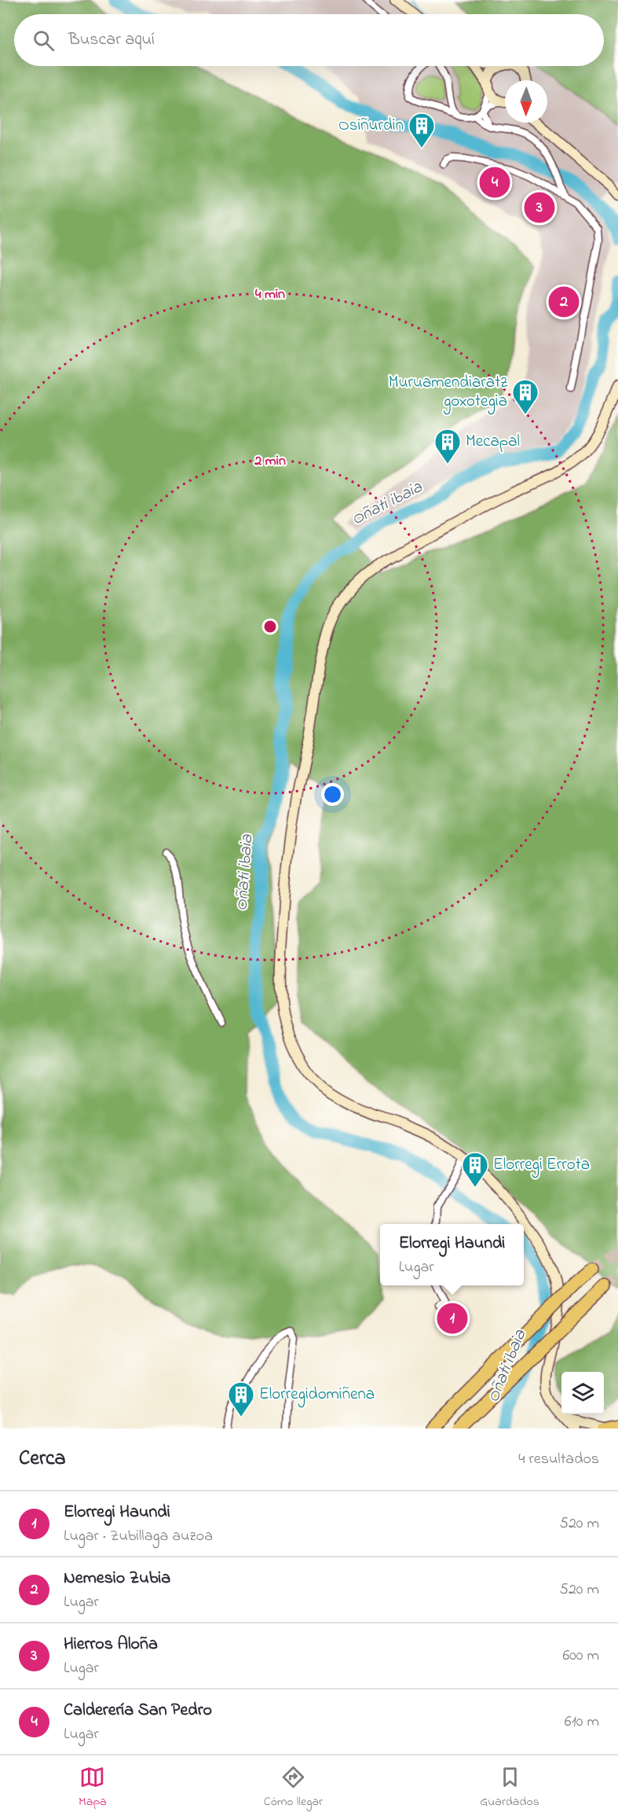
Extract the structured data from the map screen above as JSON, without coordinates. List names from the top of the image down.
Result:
{
  "water": ["Oñati ibaia"],
  "places": {
    "building": [
      "Osiñurdin",
      "Muruamendiaratz goxotegia",
      "Mecapal",
      "Elorregi Errota",
      "Elorregidomiñena"
    ]
  },
  "north": "bottom",
  "page": {
    "search": "Buscar aquí",
    "pins": [
      "4",
      "3",
      "2",
      "1"
    ],
    "popup": ["Elorregi Haundi", "Lugar"],
    "heading": ["Cerca", "4 resultados"],
    "list": [
      {
        "mark": "1",
        "name": "Elorregi Haundi",
        "note": "Lugar · Zubillaga auzoa",
        "value": "520 m"
      },
      {
        "mark": "2",
        "name": "Nemesio Zubia",
        "note": "Lugar",
        "value": "520 m"
      },
      {
        "mark": "3",
        "name": "Hierros Aloña",
        "note": "Lugar",
        "value": "600 m"
      },
      {
        "mark": "4",
        "name": "Calderería San Pedro",
        "note": "Lugar",
        "value": "610 m"
      }
    ],
    "nav": ["Mapa", "Cómo llegar", "Guardados"]
  },
  "rings": ["4 min", "2 min"]
}
